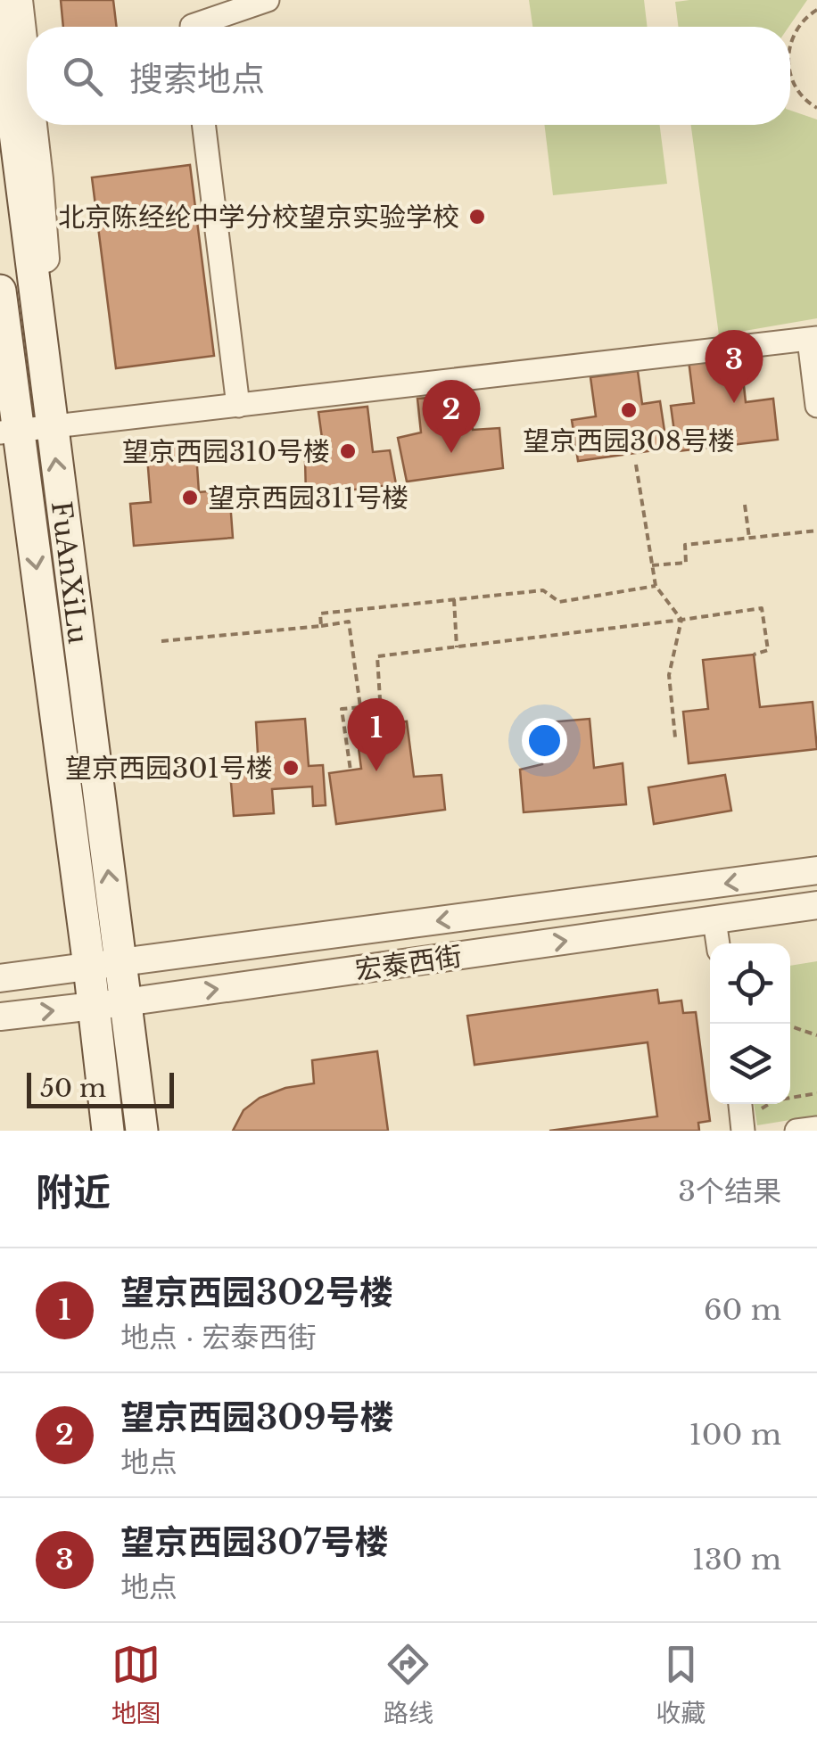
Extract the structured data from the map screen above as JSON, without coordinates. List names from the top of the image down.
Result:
{
  "streets": {
    "main road": ["FuAnXiLu"],
    "street": ["宏泰西街"]
  },
  "crossings": [
    ["FuAnXiLu", "宏泰西街"]
  ],
  "places": [
    "北京陈经纶中学分校望京实验学校",
    "望京西园308号楼",
    "望京西园310号楼",
    "望京西园311号楼",
    "望京西园301号楼"
  ],
  "scale_bar": "50 m",
  "page": {
    "search": "搜索地点",
    "pins": ["3", "2", "1"],
    "scale": "50 m",
    "heading": ["附近", "3个结果"],
    "list": [
      {
        "mark": "1",
        "name": "望京西园302号楼",
        "note": "地点 · 宏泰西街",
        "value": "60 m"
      },
      {
        "mark": "2",
        "name": "望京西园309号楼",
        "note": "地点",
        "value": "100 m"
      },
      {
        "mark": "3",
        "name": "望京西园307号楼",
        "note": "地点",
        "value": "130 m"
      }
    ],
    "nav": ["地图", "路线", "收藏"]
  }
}
